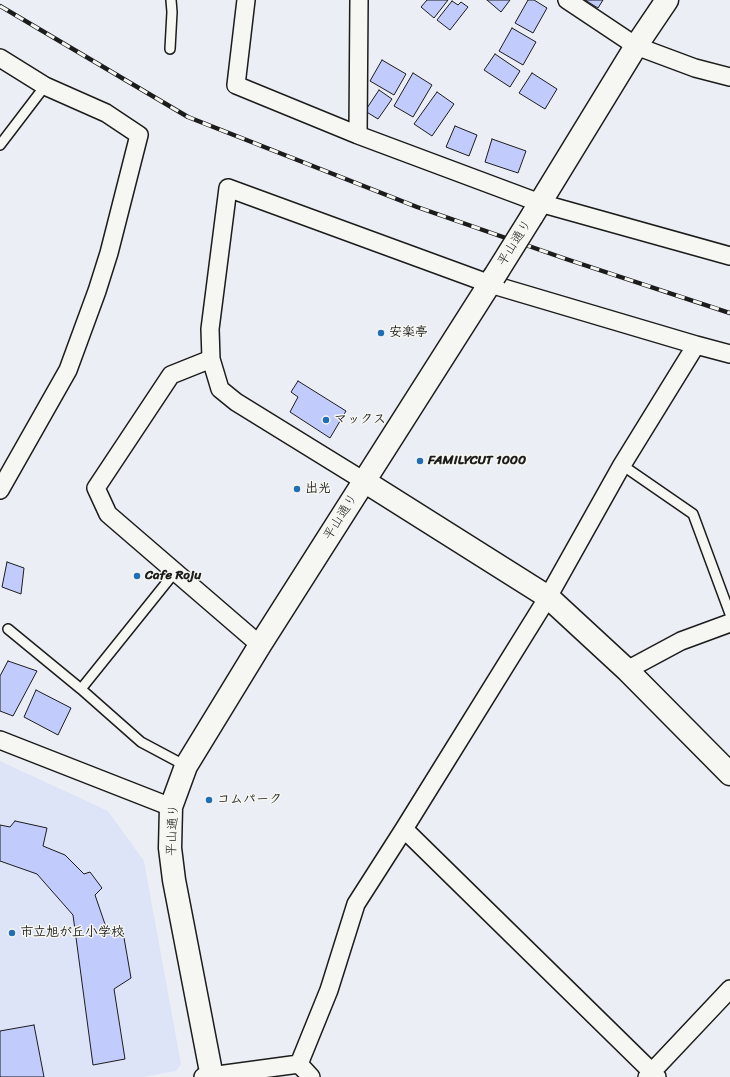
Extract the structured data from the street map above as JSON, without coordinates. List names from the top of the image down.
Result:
{
  "streets": {
    "main road": ["平山通り"]
  },
  "places": [
    "安楽亭",
    "マックス",
    "FAMILYCUT 1000",
    "出光",
    "Cafe Roju",
    "コムパーク",
    "市立旭が丘小学校"
  ]
}
